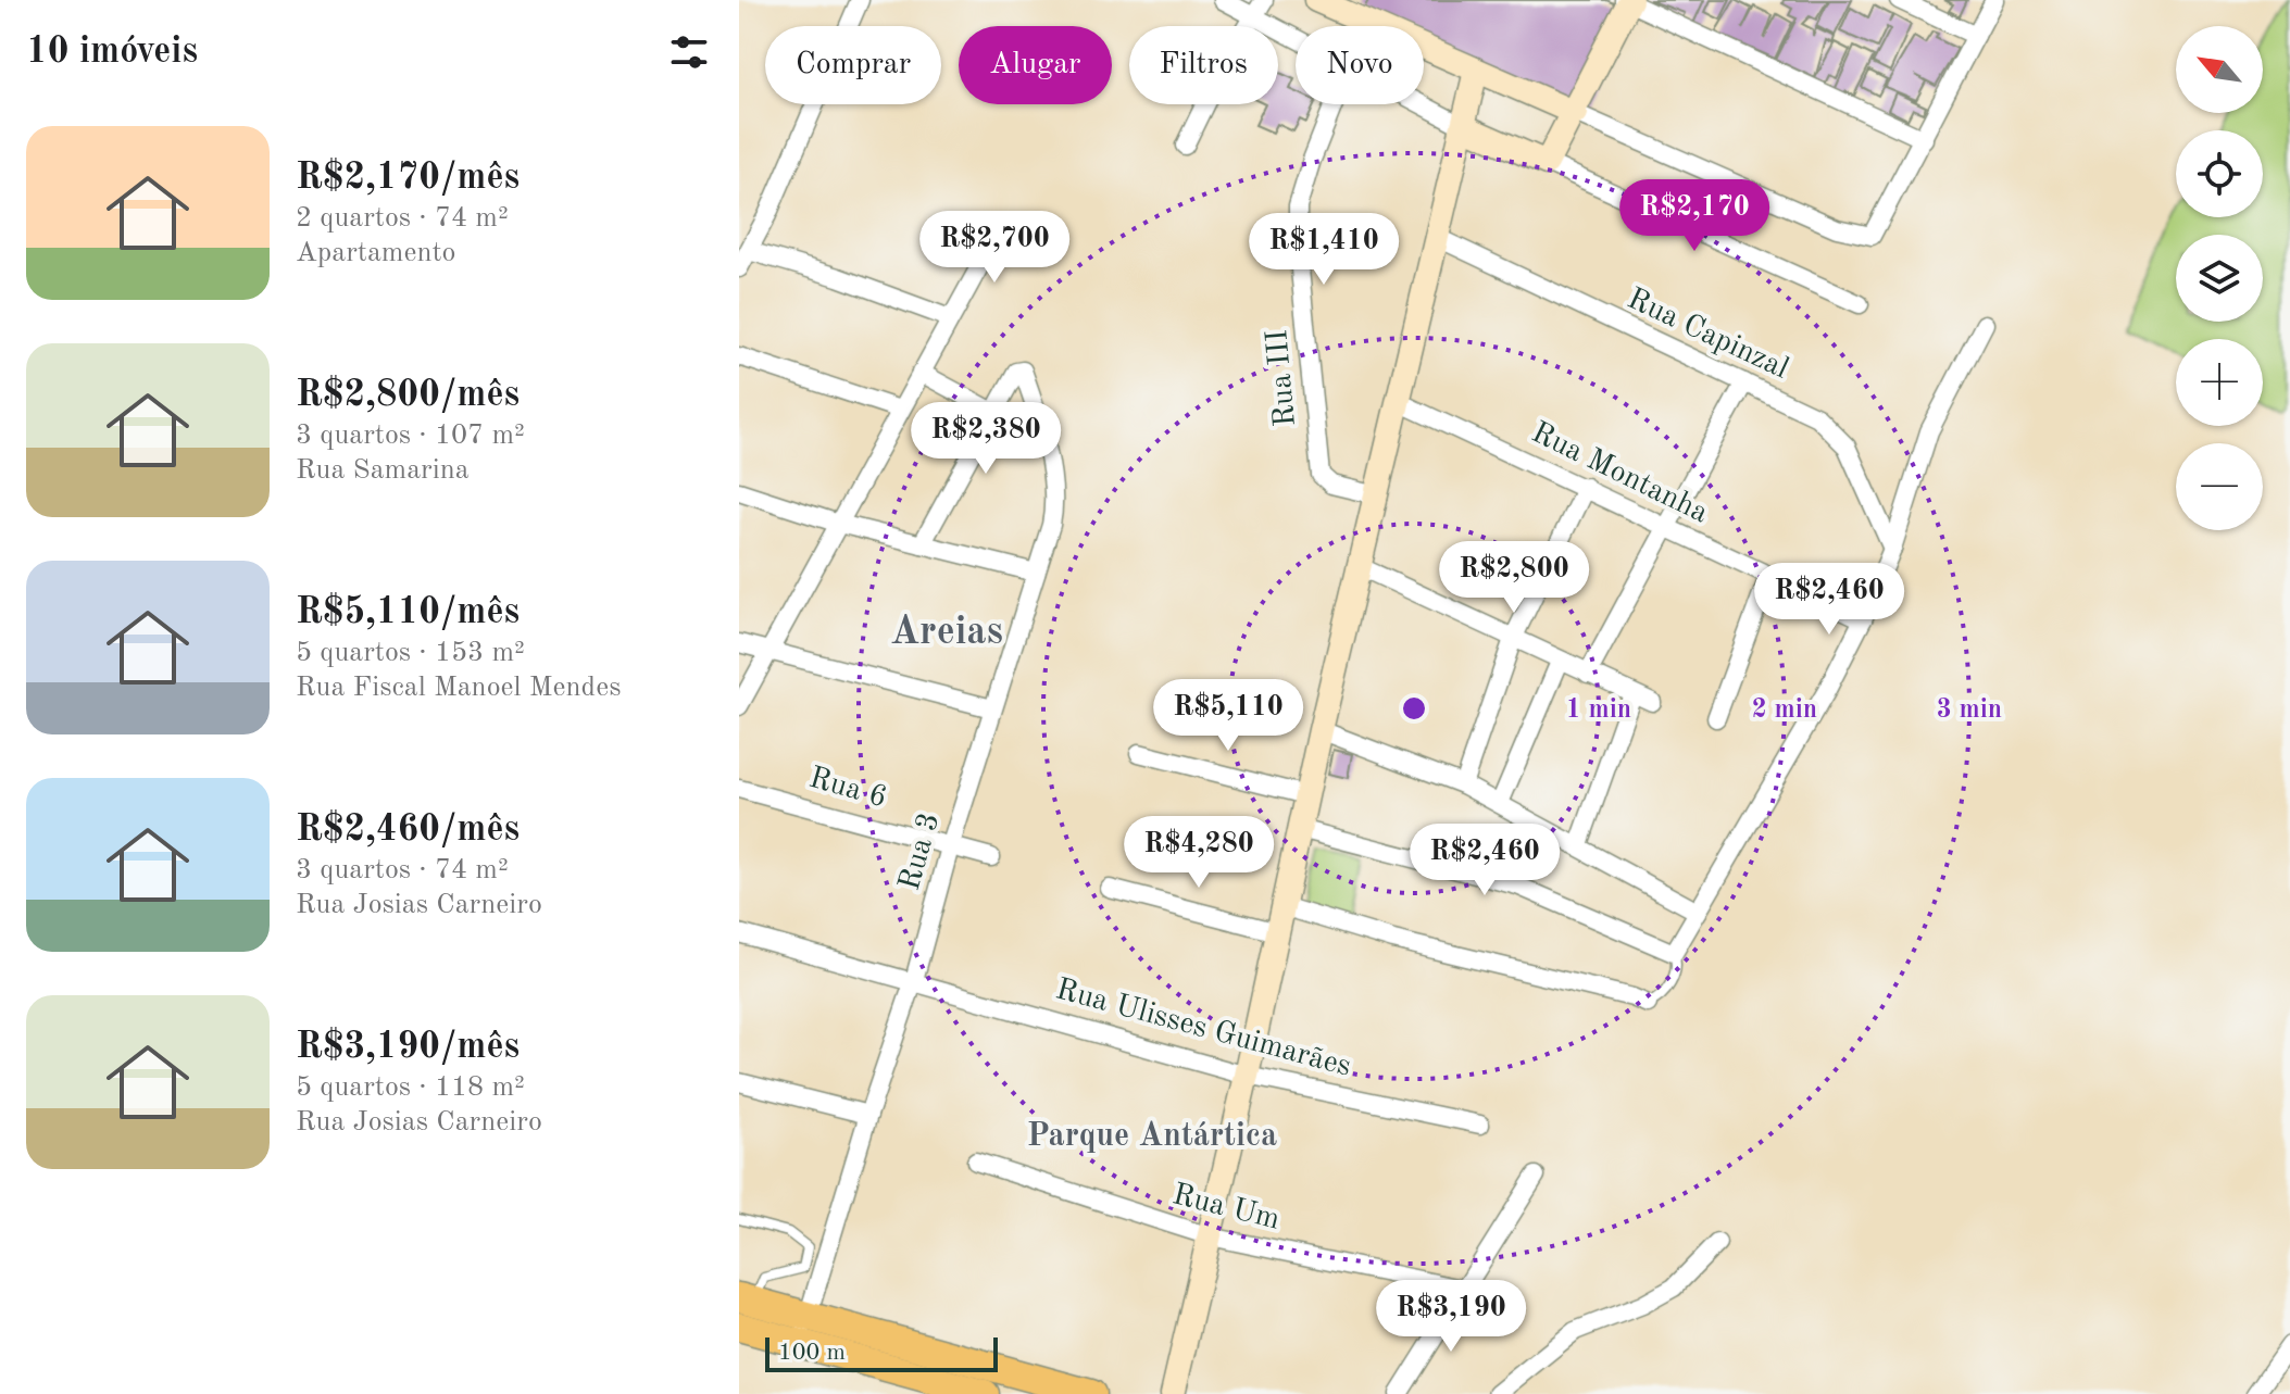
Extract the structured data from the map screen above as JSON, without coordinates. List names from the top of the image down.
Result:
{
  "streets": {
    "street": [
      "Rua Capinzal",
      "Rua III",
      "Rua Montanha",
      "Rua 6",
      "Rua 3",
      "Rua Ulisses Guimarães",
      "Rua Um"
    ]
  },
  "crossings": [
    ["Rua 6", "Rua 3"],
    ["Rua 3", "Rua Ulisses Guimarães"]
  ],
  "districts": ["Areias", "Parque Antártica"],
  "scale_bar": "100 m",
  "north": "top left",
  "page": {
    "heading": "10 imóveis",
    "map_buttons": ["+", "−"],
    "chip": [
      "Comprar",
      "Alugar",
      "Filtros",
      "Novo"
    ],
    "list": [
      {
        "name": "R$2,170/mês",
        "note": "2 quartos · 74 m² · Apartamento"
      },
      {
        "name": "R$2,800/mês",
        "note": "3 quartos · 107 m² · Rua Samarina"
      },
      {
        "name": "R$5,110/mês",
        "note": "5 quartos · 153 m² · Rua Fiscal Manoel Mendes"
      },
      {
        "name": "R$2,460/mês",
        "note": "3 quartos · 74 m² · Rua Josias Carneiro"
      },
      {
        "name": "R$3,190/mês",
        "note": "5 quartos · 118 m² · Rua Josias Carneiro"
      }
    ],
    "price": [
      "R$2,170",
      "R$2,700",
      "R$1,410",
      "R$2,380",
      "R$2,800",
      "R$2,460",
      "R$5,110",
      "R$4,280",
      "R$2,460",
      "R$3,190"
    ],
    "scale": "100 m"
  },
  "rings": ["1 min", "2 min", "3 min"]
}
